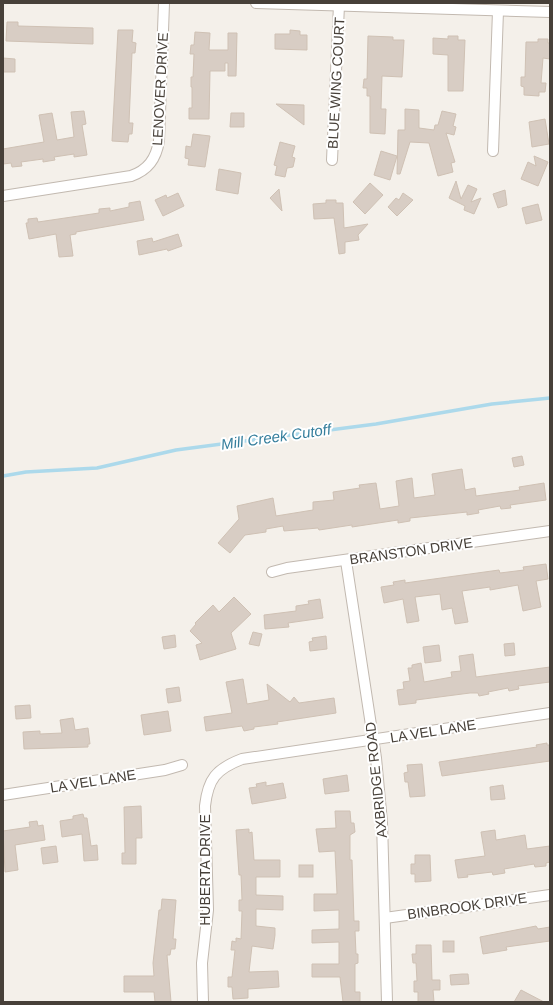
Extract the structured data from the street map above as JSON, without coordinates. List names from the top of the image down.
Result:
{
  "streets": {
    "street": [
      "BLUE WING COURT",
      "LENOVER DRIVE",
      "BRANSTON DRIVE",
      "LA VEL LANE",
      "AXBRIDGE ROAD",
      "HUBERTA DRIVE",
      "BINBROOK DRIVE"
    ]
  },
  "crossings": [
    ["BRANSTON DRIVE", "AXBRIDGE ROAD"],
    ["LA VEL LANE", "AXBRIDGE ROAD"],
    ["LA VEL LANE", "HUBERTA DRIVE"],
    ["AXBRIDGE ROAD", "BINBROOK DRIVE"]
  ],
  "water": ["Mill Creek Cutoff"]
}
